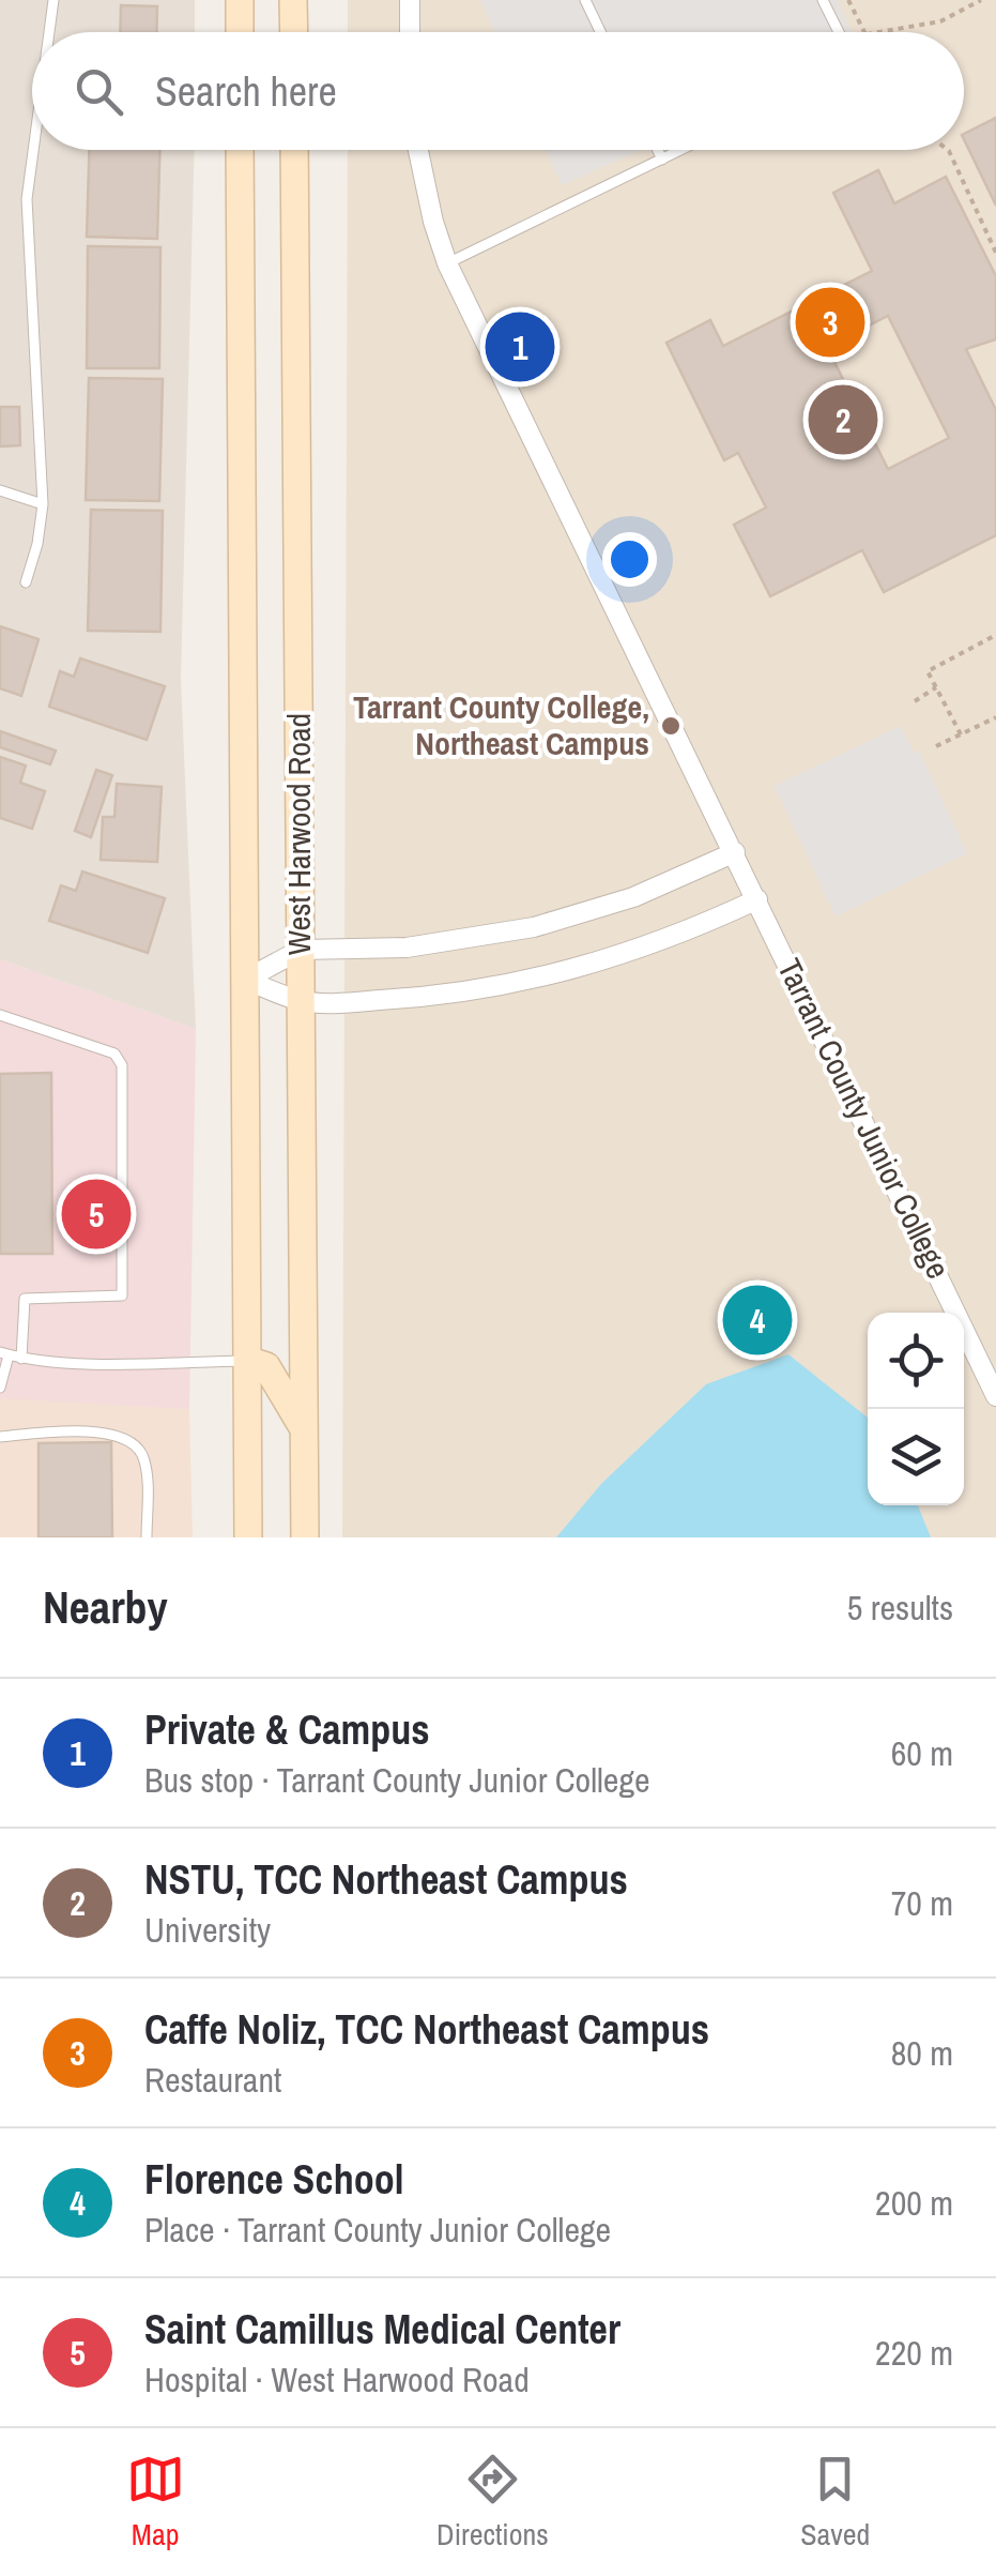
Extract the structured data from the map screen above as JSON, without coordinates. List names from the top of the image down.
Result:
{
  "streets": {
    "main road": ["West Harwood Road"],
    "street": ["Tarrant County Junior College"]
  },
  "places": ["Tarrant County College, Northeast Campus"],
  "page": {
    "search": "Search here",
    "pins": [
      "3",
      "1",
      "2",
      "5",
      "4"
    ],
    "heading": ["Nearby", "5 results"],
    "list": [
      {
        "mark": "1",
        "name": "Private & Campus",
        "note": "Bus stop · Tarrant County Junior College",
        "value": "60 m"
      },
      {
        "mark": "2",
        "name": "NSTU, TCC Northeast Campus",
        "note": "University",
        "value": "70 m"
      },
      {
        "mark": "3",
        "name": "Caffe Noliz, TCC Northeast Campus",
        "note": "Restaurant",
        "value": "80 m"
      },
      {
        "mark": "4",
        "name": "Florence School",
        "note": "Place · Tarrant County Junior College",
        "value": "200 m"
      },
      {
        "mark": "5",
        "name": "Saint Camillus Medical Center",
        "note": "Hospital · West Harwood Road",
        "value": "220 m"
      }
    ],
    "nav": ["Map", "Directions", "Saved"]
  }
}
